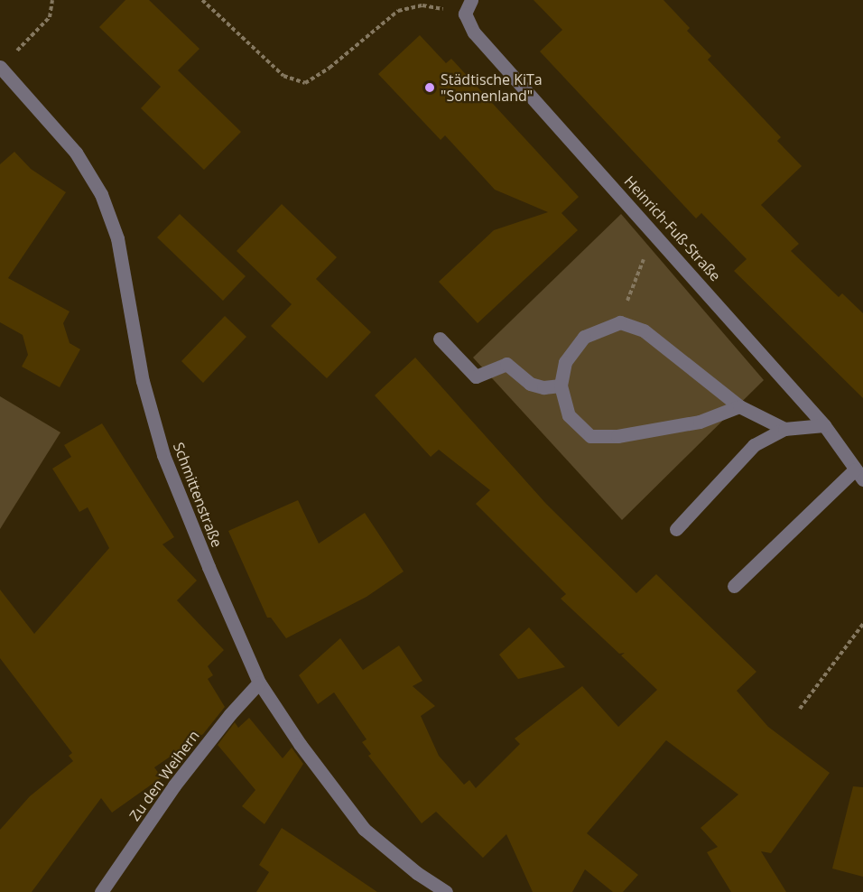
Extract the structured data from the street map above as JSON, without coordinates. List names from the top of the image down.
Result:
{
  "streets": {
    "street": ["Heinrich-Fuß-Straße", "Schmittenstraße", "Zu den Weihern"]
  },
  "crossings": [
    ["Schmittenstraße", "Zu den Weihern"]
  ],
  "places": ["Städtische KiTa \"Sonnenland\""]
}
